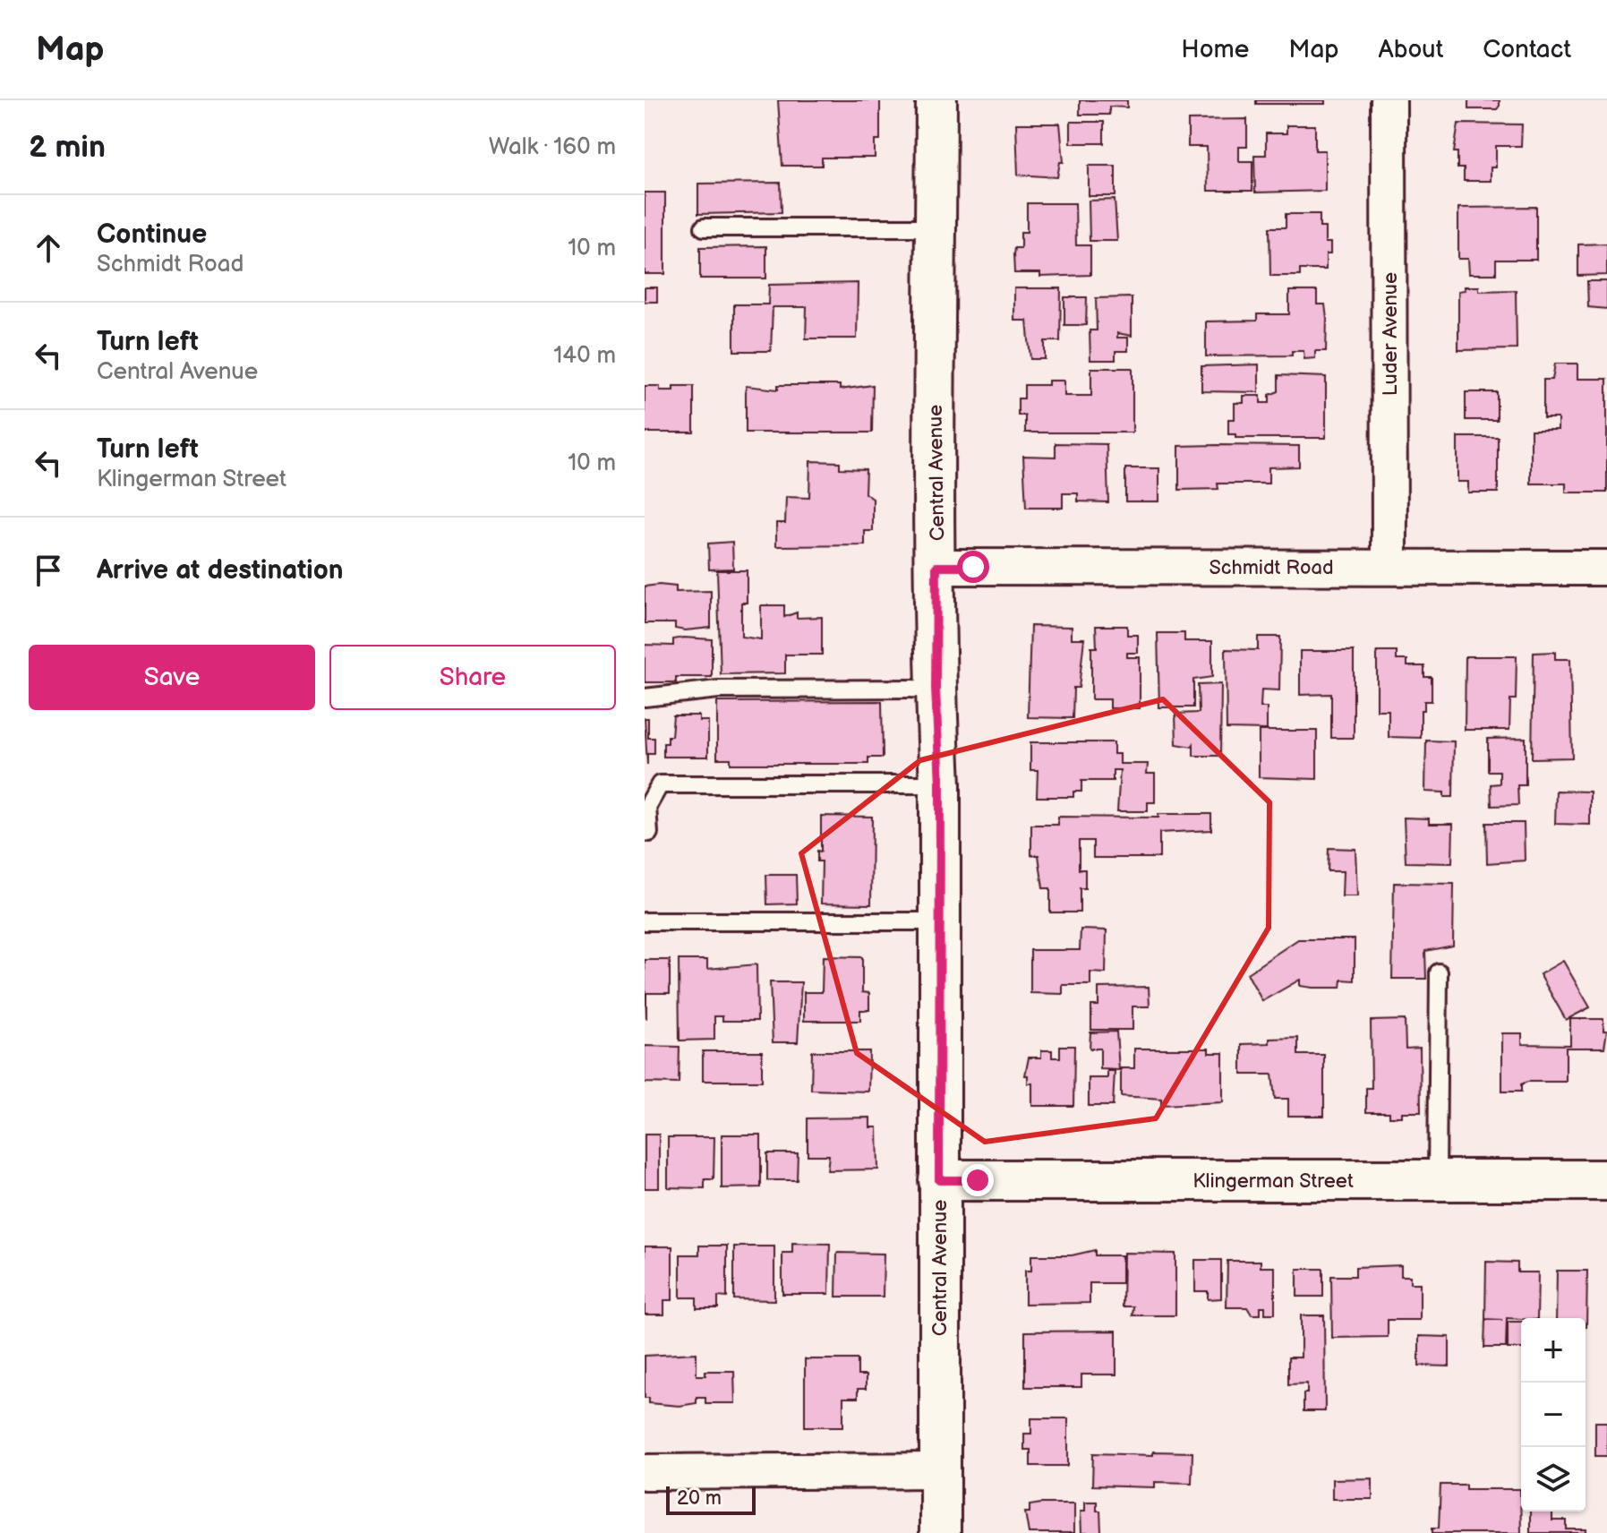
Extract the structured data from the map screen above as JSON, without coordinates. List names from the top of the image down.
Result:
{
  "streets": {
    "street": [
      "Luder Avenue",
      "Central Avenue",
      "Schmidt Road",
      "Klingerman Street"
    ]
  },
  "crossings": [
    ["Luder Avenue", "Schmidt Road"],
    ["Central Avenue", "Schmidt Road"],
    ["Central Avenue", "Klingerman Street"]
  ],
  "scale_bar": "20 m",
  "page": {
    "header": "Map",
    "nav": [
      "Home",
      "Map",
      "About",
      "Contact"
    ],
    "heading": ["2 min", "Walk · 160 m"],
    "list": [
      ["Continue", "Schmidt Road", "10 m"],
      ["Turn left", "Central Avenue", "140 m"],
      ["Turn left", "Klingerman Street", "10 m"],
      "Arrive at destination"
    ],
    "buttons": ["Save", "Share"],
    "map_buttons": ["+", "−"],
    "scale": "20 m"
  }
}
